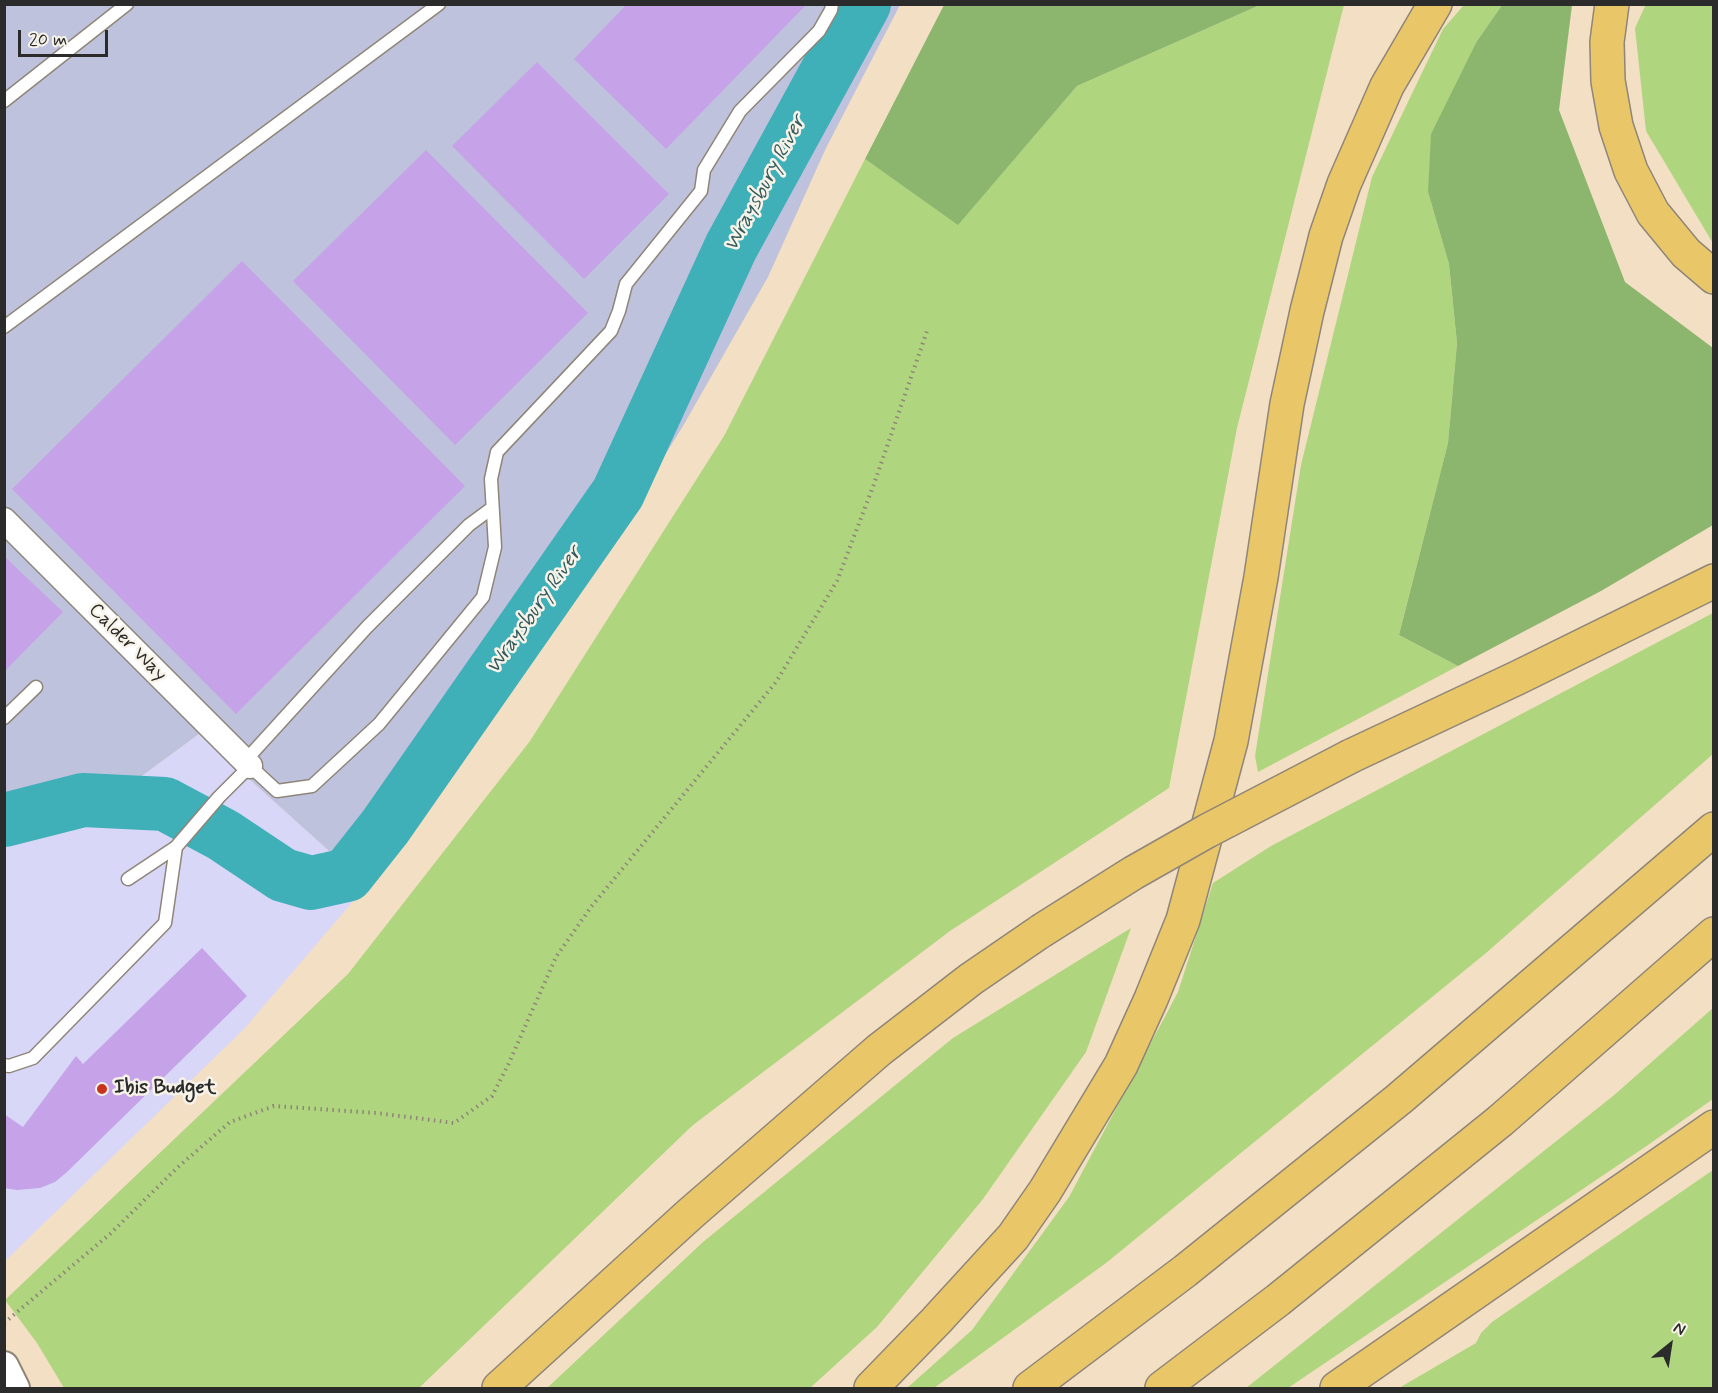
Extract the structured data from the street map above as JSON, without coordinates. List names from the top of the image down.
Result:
{
  "streets": {
    "street": ["Calder Way"]
  },
  "water": ["Wraysbury River"],
  "places": ["Ibis Budget"],
  "scale_bar": "20 m",
  "north": "top right"
}
